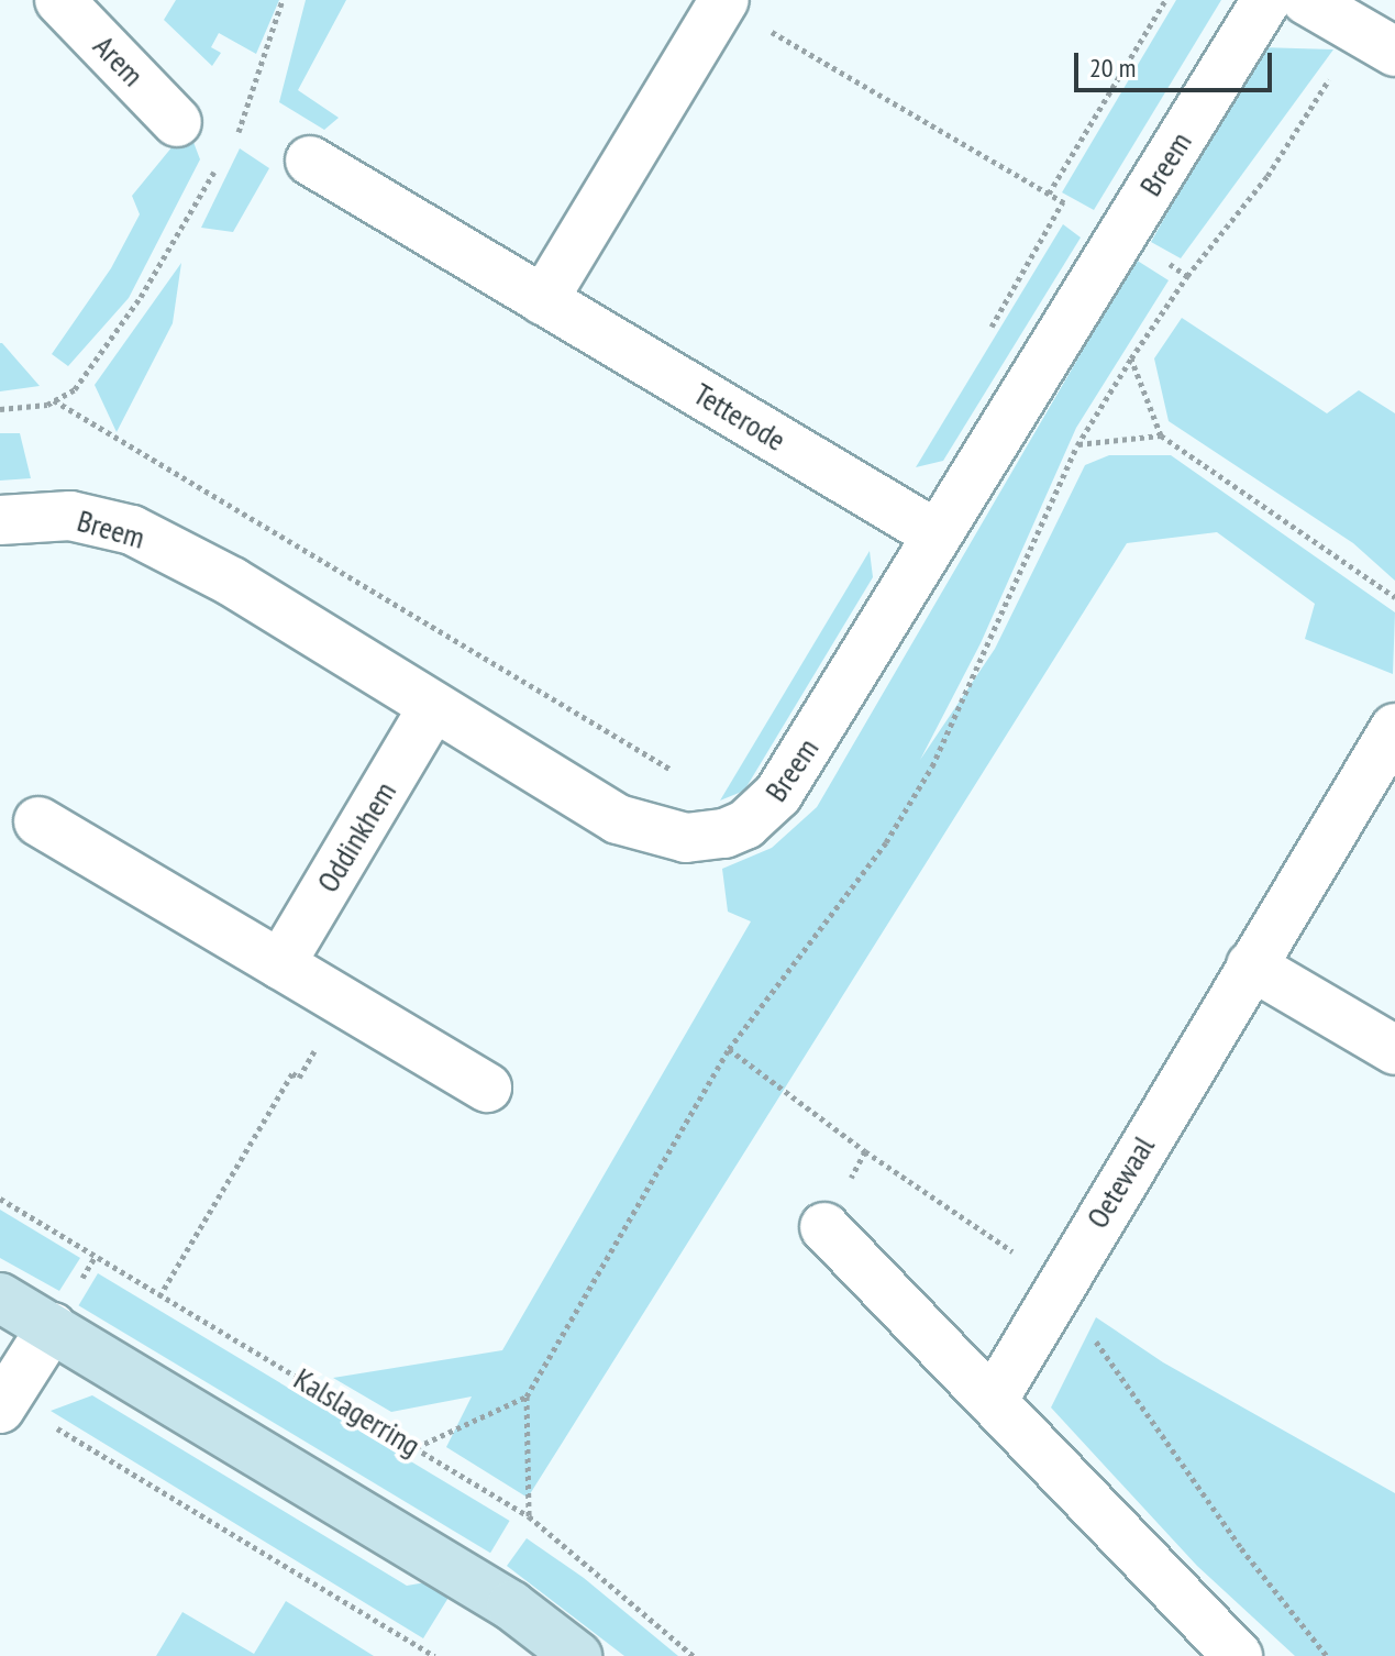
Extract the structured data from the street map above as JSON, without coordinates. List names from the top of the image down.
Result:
{
  "streets": {
    "street": [
      "Arem",
      "Breem",
      "Tetterode",
      "Oddinkhem",
      "Oetewaal"
    ],
    "path": ["Kalslagerring"]
  },
  "crossings": [
    ["Breem", "Tetterode"],
    ["Breem", "Oddinkhem"]
  ],
  "scale_bar": "20 m"
}
